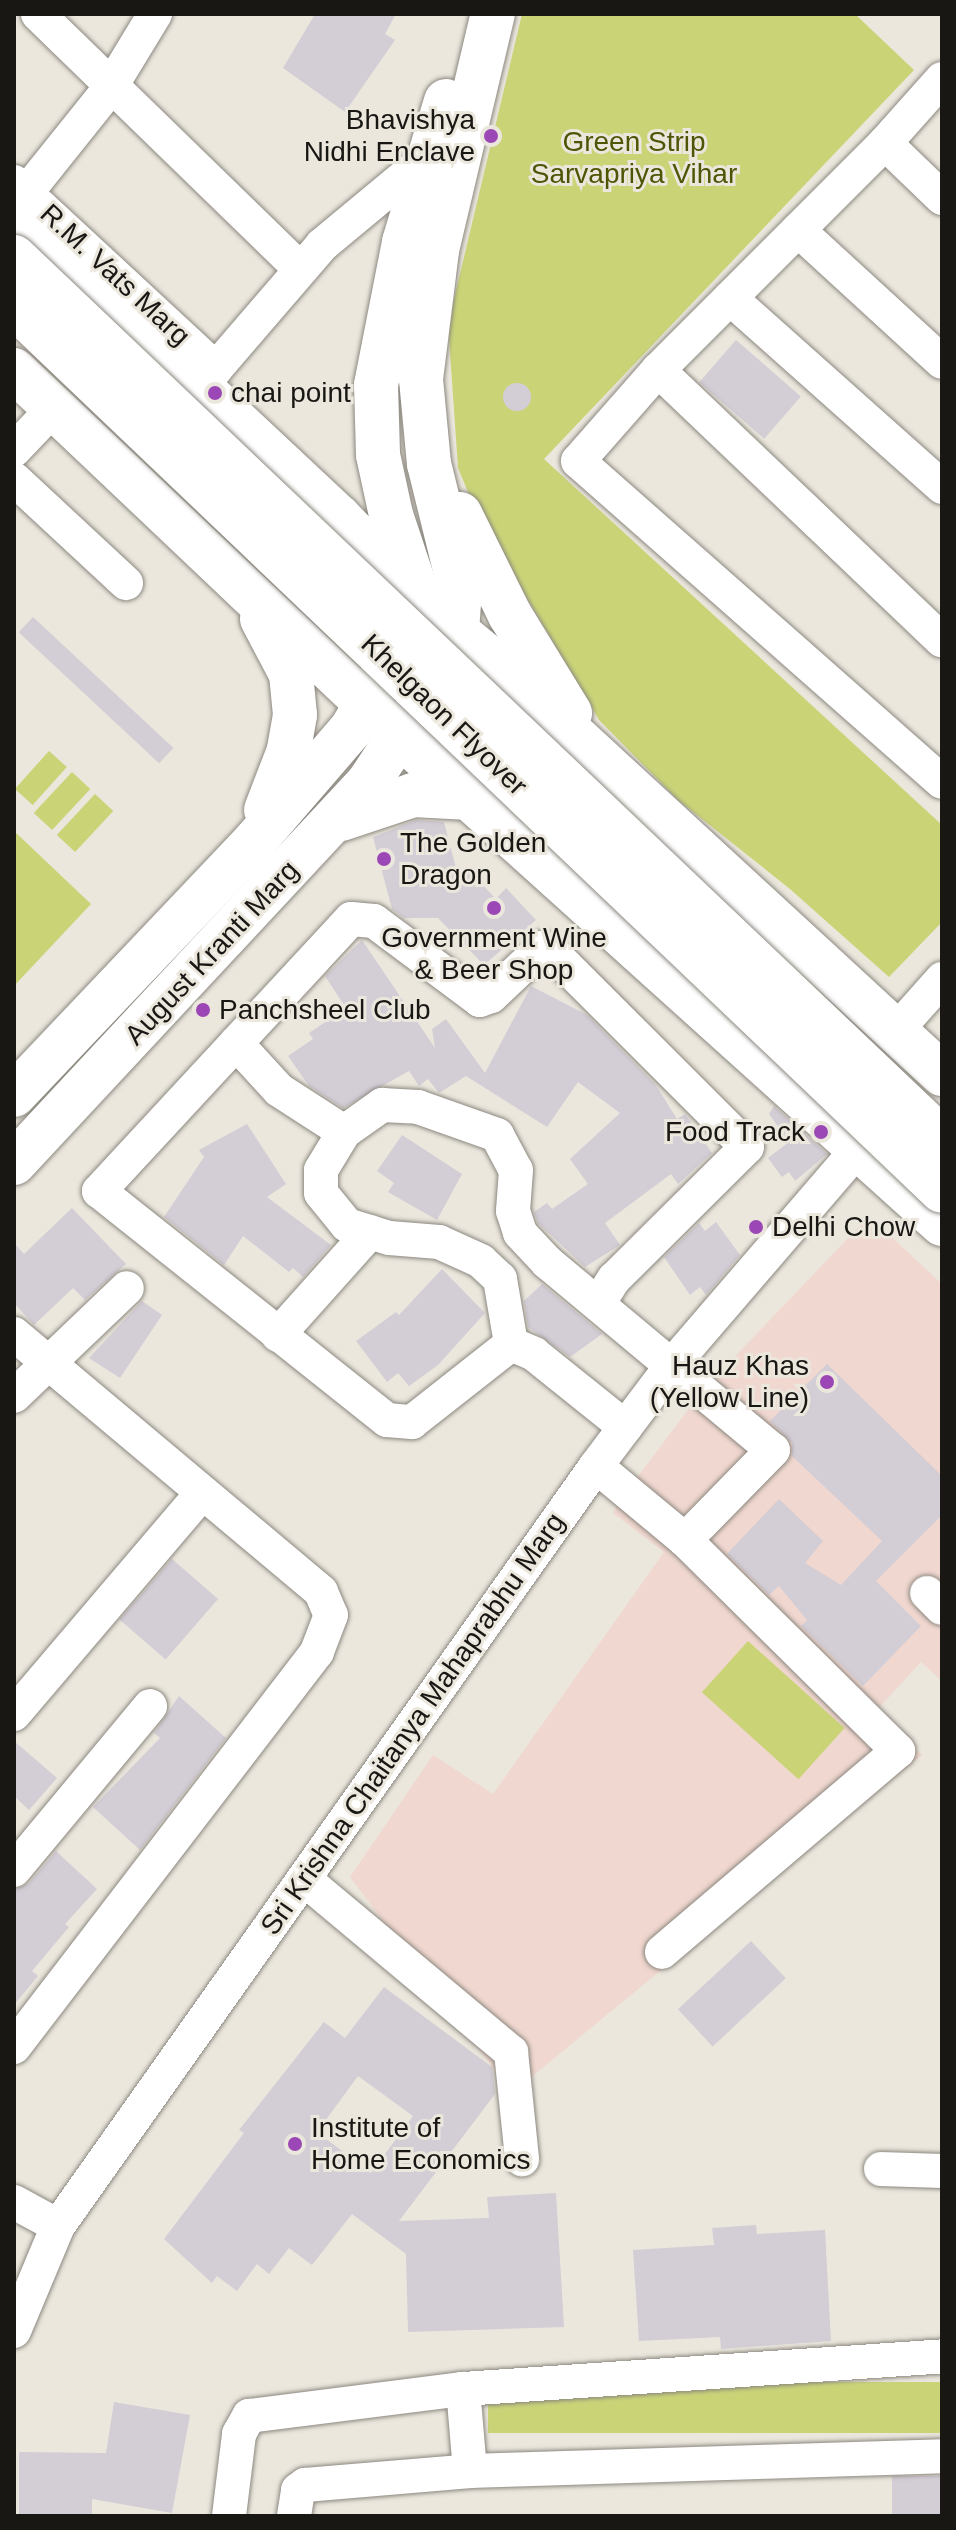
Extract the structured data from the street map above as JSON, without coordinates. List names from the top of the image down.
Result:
{
  "streets": {
    "main road": ["Khelgaon Flyover", "August Kranti Marg"],
    "street": ["Sri Krishna Chaitanya Mahaprabhu Marg"]
  },
  "parks": ["Green Strip Sarvapriya Vihar"],
  "places": [
    "Bhavishya Nidhi Enclave",
    "chai point",
    "The Golden Dragon",
    "Government Wine & Beer Shop",
    "Panchsheel Club",
    "Food Track",
    "Delhi Chow",
    "Hauz Khas (Yellow Line)",
    "Institute of Home Economics"
  ]
}
